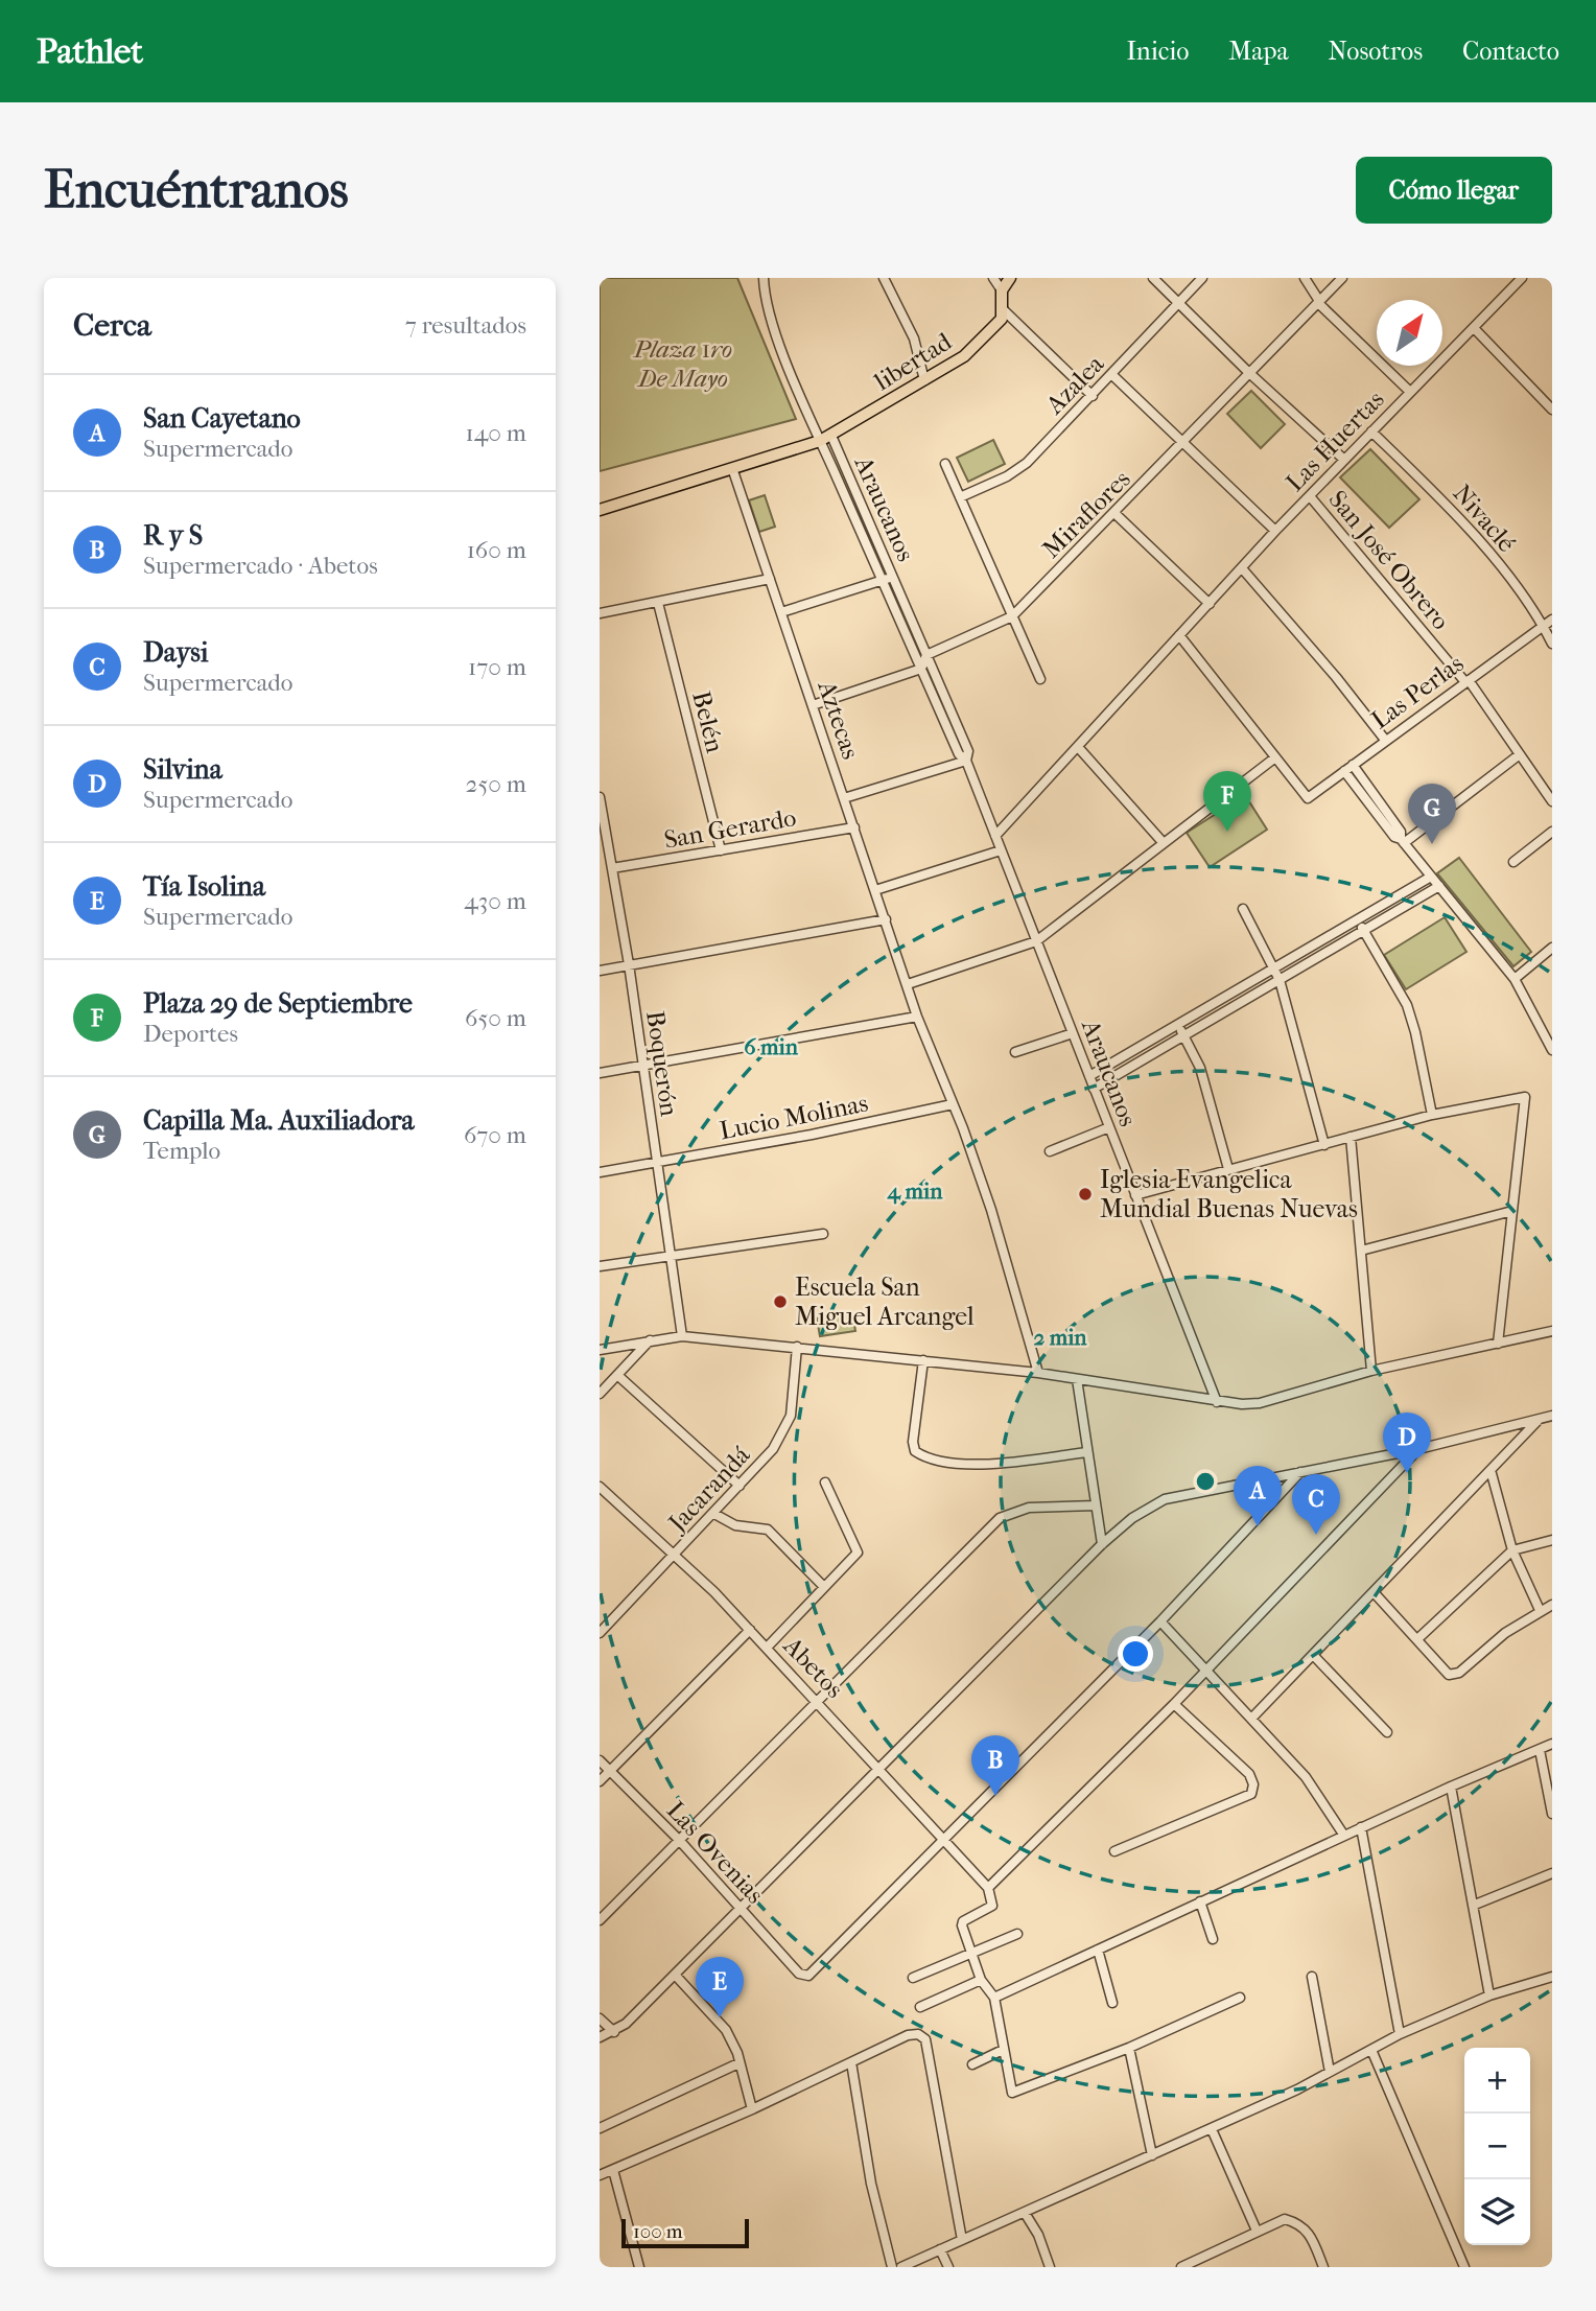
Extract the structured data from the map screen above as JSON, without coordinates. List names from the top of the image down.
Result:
{
  "streets": {
    "main road": ["libertad"],
    "street": [
      "Azalea",
      "Las Huertas",
      "Araucanos",
      "Miraflores",
      "Nivaclé",
      "San José Obrero",
      "Las Perlas",
      "Aztecas",
      "Belén",
      "San Gerardo",
      "Boquerón",
      "Lucio Molinas",
      "Jacarandá",
      "Abetos",
      "Las Ovenias"
    ]
  },
  "crossings": [
    ["libertad", "Araucanos"],
    ["libertad", "Aztecas"],
    ["Las Huertas", "Araucanos"],
    ["Las Huertas", "Nivaclé"],
    ["Las Huertas", "San José Obrero"],
    ["Araucanos", "Miraflores"],
    ["Nivaclé", "Las Perlas"],
    ["San José Obrero", "Las Perlas"],
    ["Aztecas", "San Gerardo"],
    ["Aztecas", "Lucio Molinas"],
    ["Belén", "San Gerardo"],
    ["San Gerardo", "Boquerón"],
    ["Boquerón", "Lucio Molinas"],
    ["Jacarandá", "Abetos"],
    ["Abetos", "Las Ovenias"]
  ],
  "parks": ["Plaza 1ro De Mayo"],
  "places": ["Iglesia Evangelica Mundial Buenas Nuevas", "Escuela San Miguel Arcangel"],
  "scale_bar": "100 m",
  "north": "top right",
  "page": {
    "header": "Pathlet",
    "nav": [
      "Inicio",
      "Mapa",
      "Nosotros",
      "Contacto"
    ],
    "buttons": "Cómo llegar",
    "title": "Encuéntranos",
    "heading": ["Cerca", "7 resultados"],
    "list": [
      {
        "mark": "A",
        "name": "San Cayetano",
        "note": "Supermercado",
        "value": "140 m"
      },
      {
        "mark": "B",
        "name": "R y S",
        "note": "Supermercado · Abetos",
        "value": "160 m"
      },
      {
        "mark": "C",
        "name": "Daysi",
        "note": "Supermercado",
        "value": "170 m"
      },
      {
        "mark": "D",
        "name": "Silvina",
        "note": "Supermercado",
        "value": "250 m"
      },
      {
        "mark": "E",
        "name": "Tía Isolina",
        "note": "Supermercado",
        "value": "430 m"
      },
      {
        "mark": "F",
        "name": "Plaza 29 de Septiembre",
        "note": "Deportes",
        "value": "650 m"
      },
      {
        "mark": "G",
        "name": "Capilla Ma. Auxiliadora",
        "note": "Templo",
        "value": "670 m"
      }
    ],
    "pins": [
      "F",
      "G",
      "D",
      "A",
      "C",
      "B",
      "E"
    ],
    "map_buttons": ["+", "−"],
    "scale": "100 m"
  },
  "rings": ["6 min", "4 min", "2 min"]
}
